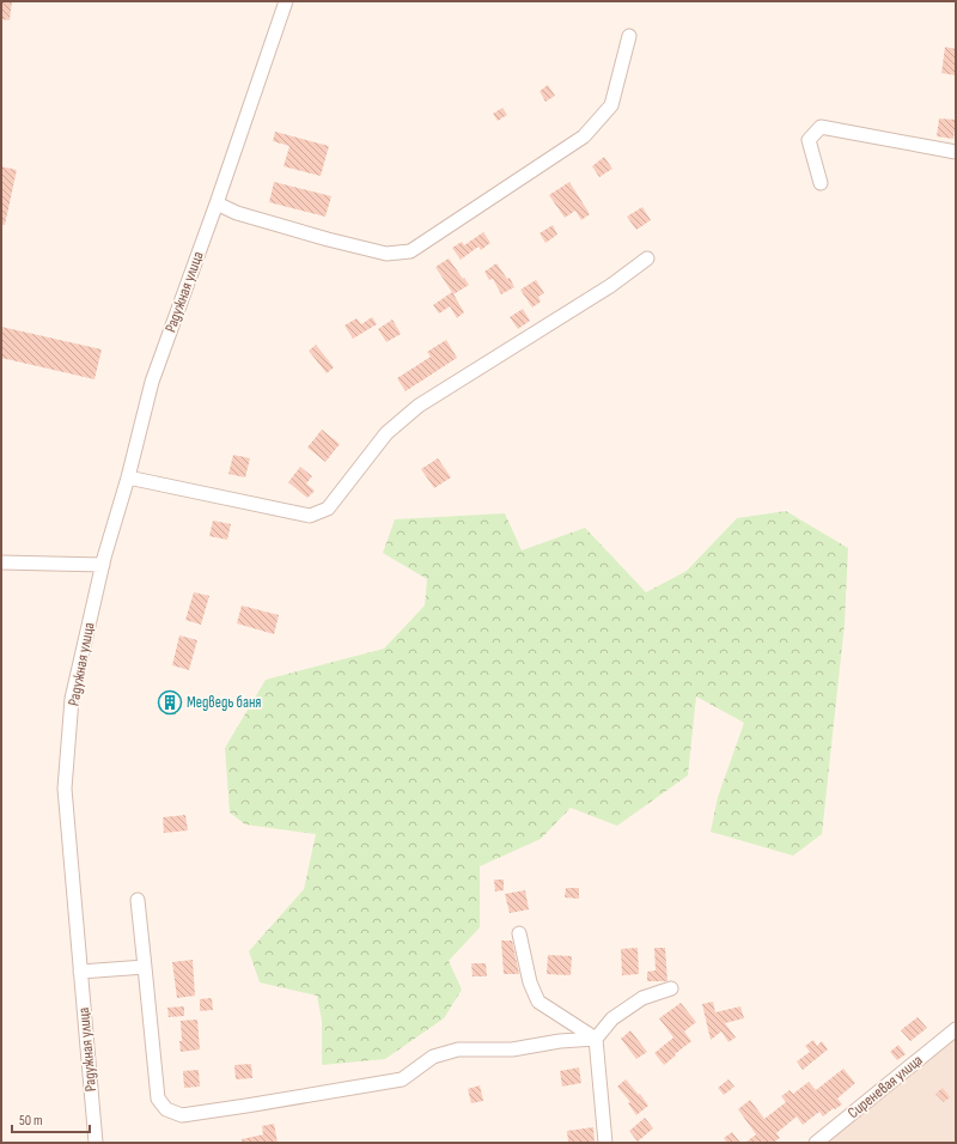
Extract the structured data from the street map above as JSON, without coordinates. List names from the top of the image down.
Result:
{
  "streets": {
    "street": ["Радужная улица", "Сиреневая улица"]
  },
  "places": {
    "building": ["Медведь баня"]
  },
  "scale_bar": "50 m"
}
